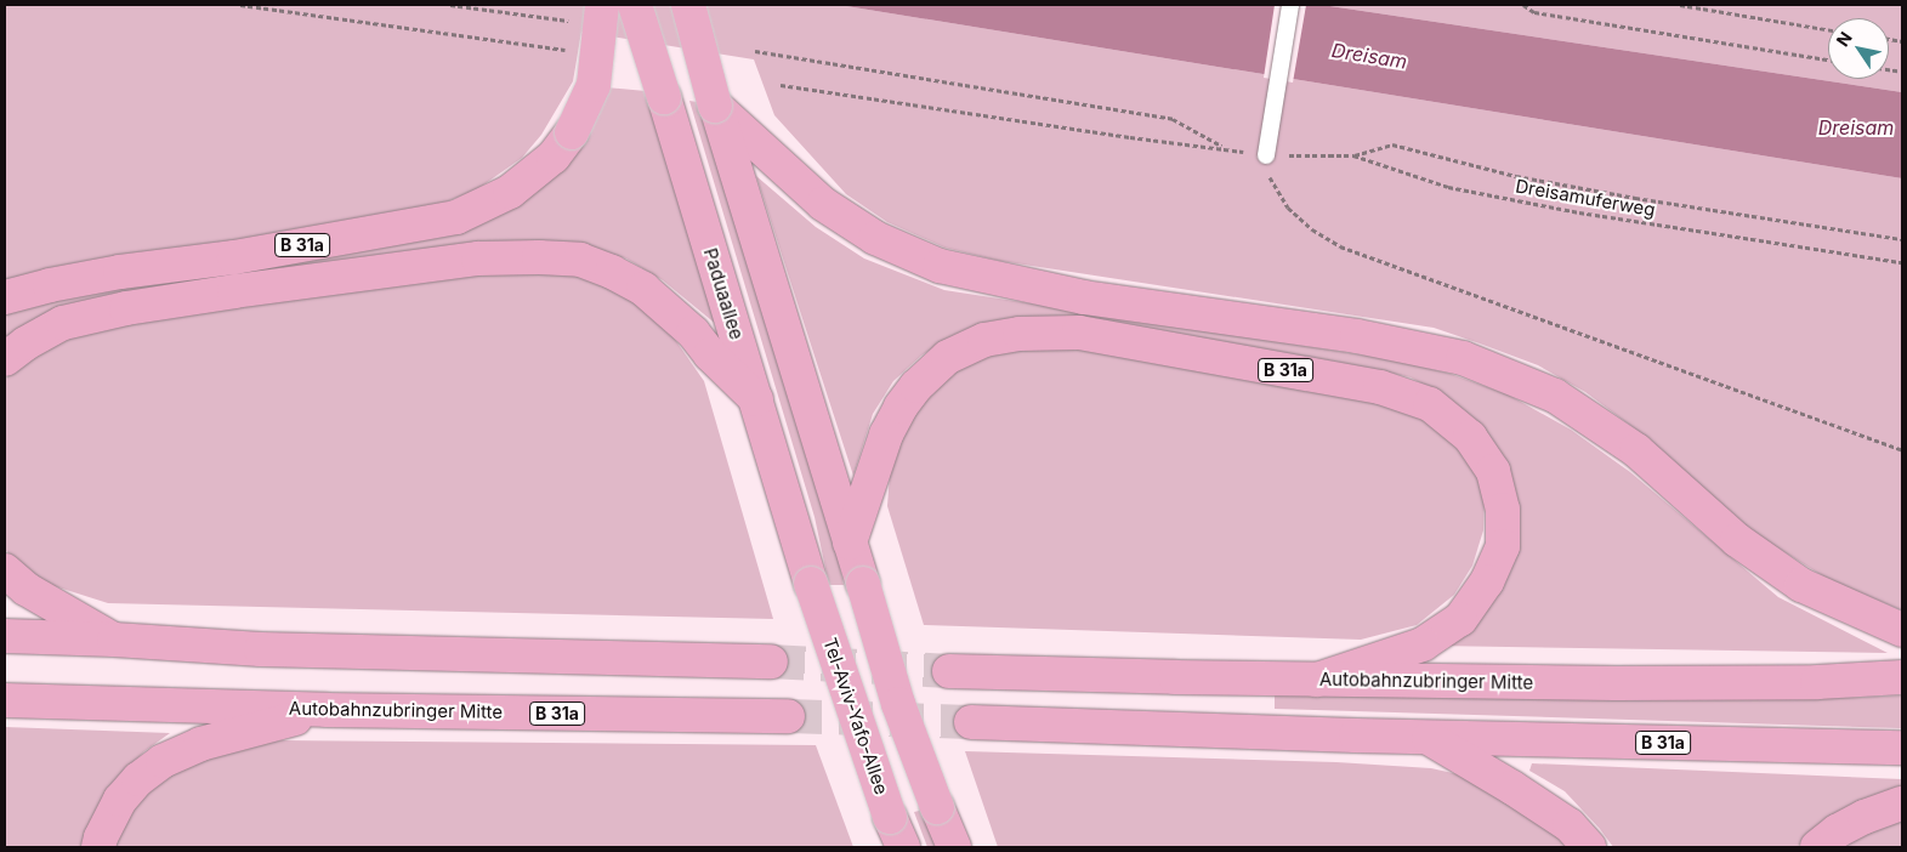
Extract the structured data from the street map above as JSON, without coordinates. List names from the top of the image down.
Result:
{
  "streets": {
    "highway": [
      "B 31a",
      "Paduaallee",
      "Autobahnzubringer Mitte",
      "Tel-Aviv-Yafo-Allee"
    ],
    "path": ["Dreisamuferweg"]
  },
  "crossings": [
    ["B 31a", "Autobahnzubringer Mitte"],
    ["Paduaallee", "Tel-Aviv-Yafo-Allee"]
  ],
  "water": ["Dreisam"],
  "north": "top left"
}
